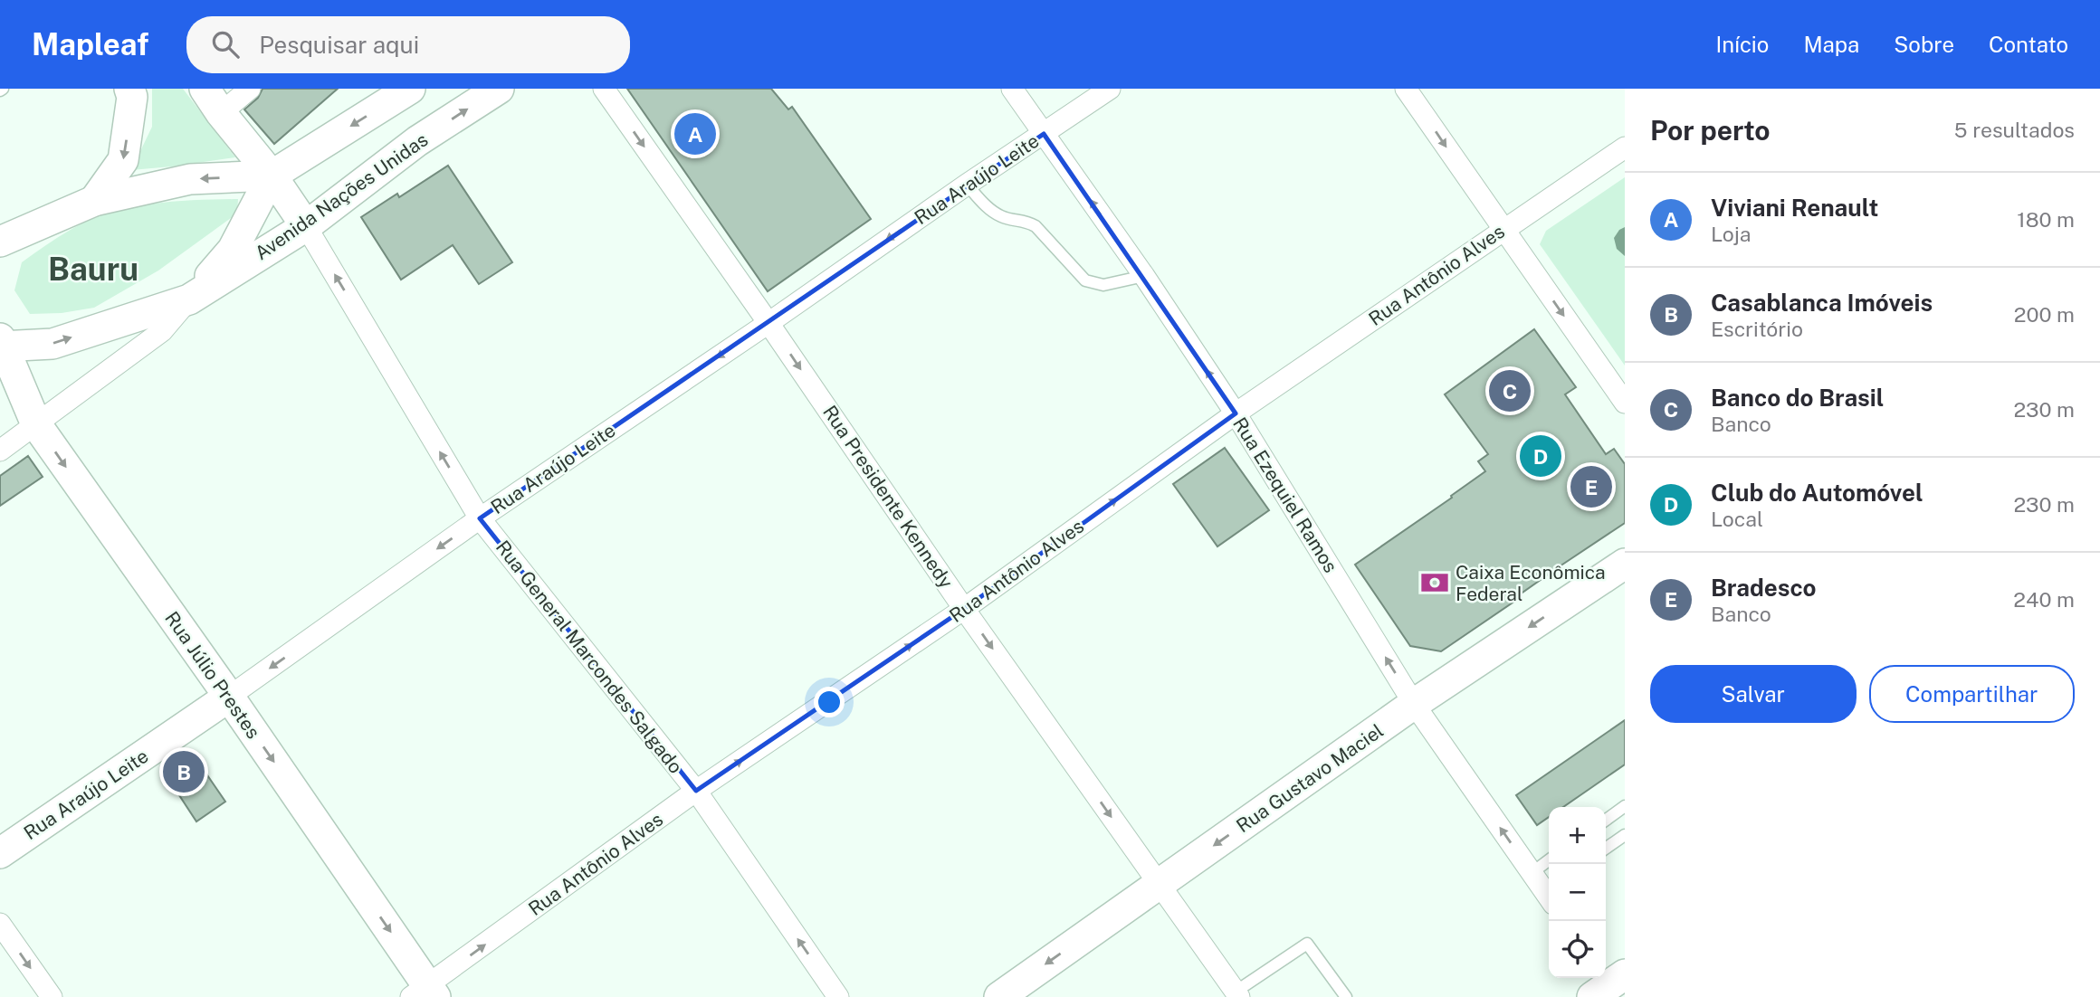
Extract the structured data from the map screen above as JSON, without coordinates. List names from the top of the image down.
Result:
{
  "streets": {
    "street": [
      "Rua Araújo Leite",
      "Avenida Nações Unidas",
      "Rua Antônio Alves",
      "Rua Ezequiel Ramos",
      "Rua Presidente Kennedy",
      "Rua General Marcondes Salgado",
      "Rua Júlio Prestes",
      "Rua Gustavo Maciel"
    ]
  },
  "crossings": [
    ["Rua Araújo Leite", "Rua Ezequiel Ramos"],
    ["Rua Araújo Leite", "Rua Presidente Kennedy"],
    ["Rua Araújo Leite", "Rua General Marcondes Salgado"],
    ["Rua Araújo Leite", "Rua Júlio Prestes"],
    ["Avenida Nações Unidas", "Rua General Marcondes Salgado"],
    ["Avenida Nações Unidas", "Rua Júlio Prestes"],
    ["Rua Antônio Alves", "Rua Ezequiel Ramos"],
    ["Rua Antônio Alves", "Rua Presidente Kennedy"],
    ["Rua Antônio Alves", "Rua General Marcondes Salgado"],
    ["Rua Antônio Alves", "Rua Júlio Prestes"],
    ["Rua Ezequiel Ramos", "Rua Gustavo Maciel"],
    ["Rua Presidente Kennedy", "Rua Gustavo Maciel"]
  ],
  "one_way": [
    "Rua Araújo Leite",
    "Rua Antônio Alves",
    "Rua Ezequiel Ramos",
    "Rua Presidente Kennedy",
    "Rua General Marcondes Salgado",
    "Rua Júlio Prestes",
    "Rua Gustavo Maciel"
  ],
  "districts": ["Bauru"],
  "places": {
    "bank": ["Caixa Econômica Federal"]
  },
  "page": {
    "header": "Mapleaf",
    "search": "Pesquisar aqui",
    "nav": [
      "Início",
      "Mapa",
      "Sobre",
      "Contato"
    ],
    "heading": ["Por perto", "5 resultados"],
    "pins": [
      "A",
      "C",
      "D",
      "E",
      "B"
    ],
    "list": [
      {
        "mark": "A",
        "name": "Viviani Renault",
        "note": "Loja",
        "value": "180 m"
      },
      {
        "mark": "B",
        "name": "Casablanca Imóveis",
        "note": "Escritório",
        "value": "200 m"
      },
      {
        "mark": "C",
        "name": "Banco do Brasil",
        "note": "Banco",
        "value": "230 m"
      },
      {
        "mark": "D",
        "name": "Club do Automóvel",
        "note": "Local",
        "value": "230 m"
      },
      {
        "mark": "E",
        "name": "Bradesco",
        "note": "Banco",
        "value": "240 m"
      }
    ],
    "buttons": ["Salvar", "Compartilhar"],
    "map_buttons": ["+", "−"]
  }
}
